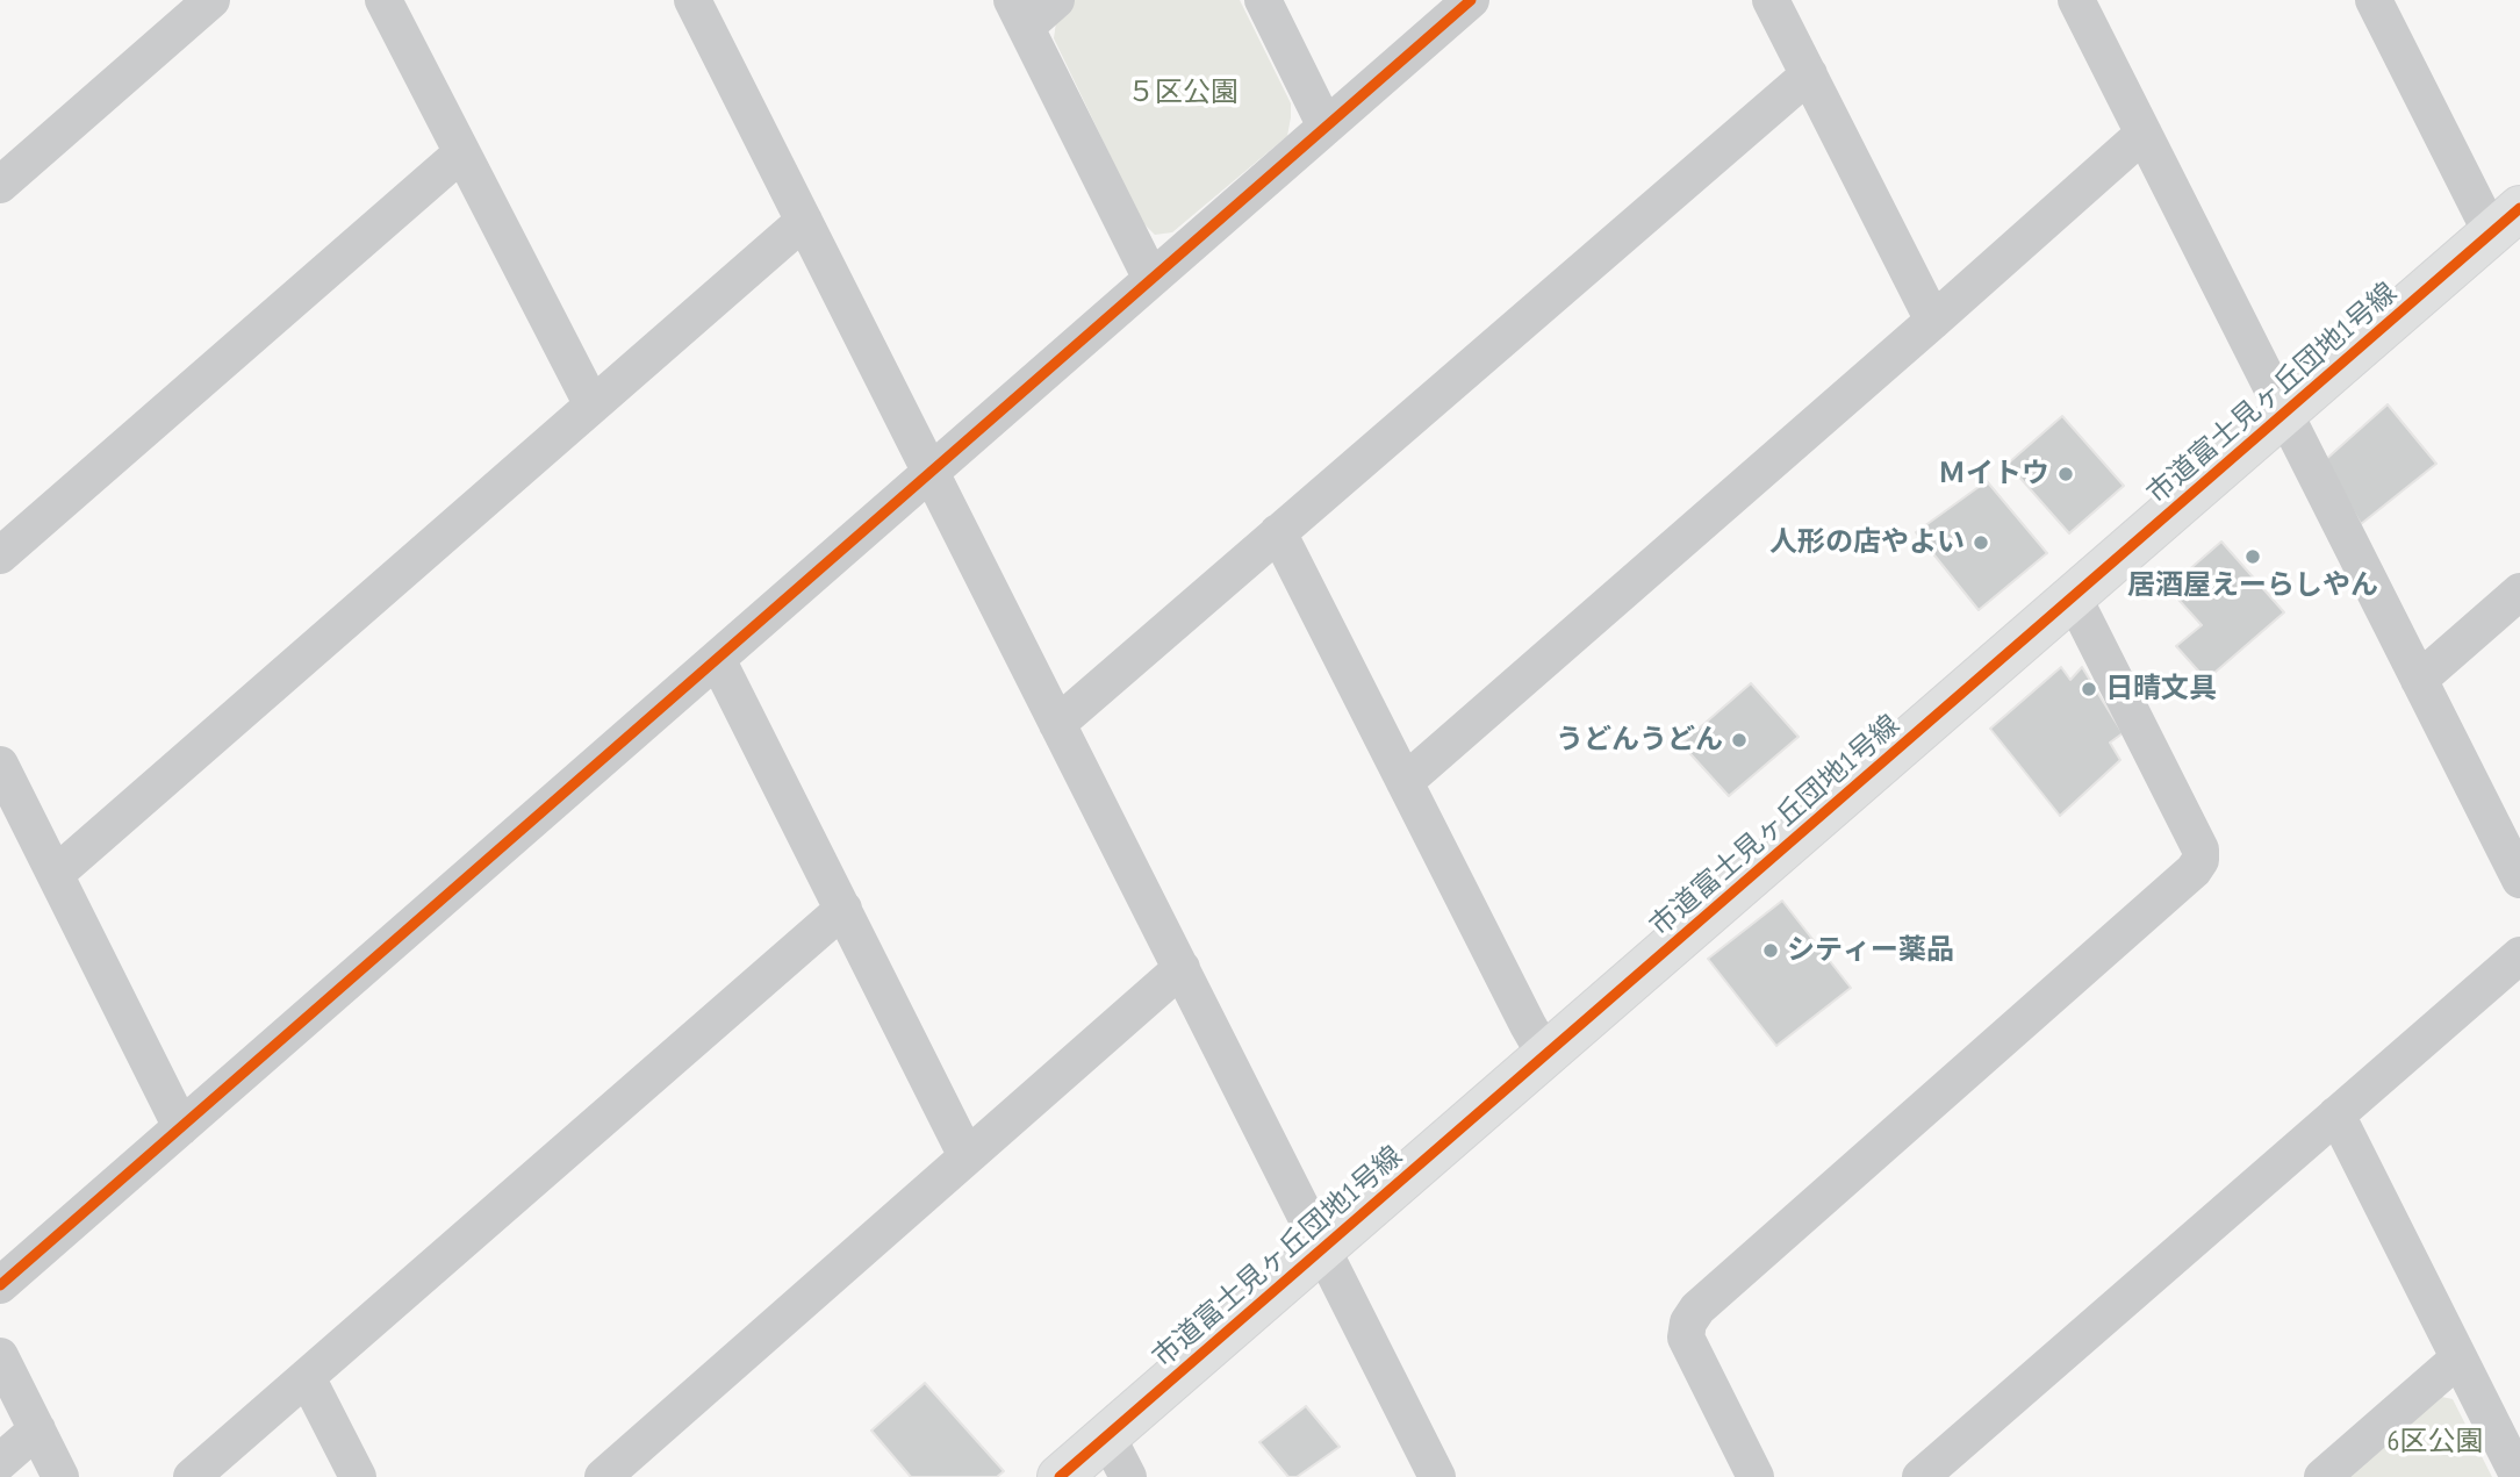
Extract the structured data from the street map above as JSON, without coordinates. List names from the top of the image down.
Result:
{
  "streets": {
    "street": ["市道富士見ヶ丘団地1号線"]
  },
  "parks": ["５区公園", "6区公園"],
  "places": [
    "Ｍイトウ",
    "人形の店やよい",
    "居酒屋えーらしやん",
    "日晴文具",
    "うどんうどん",
    "シティー薬品"
  ]
}
